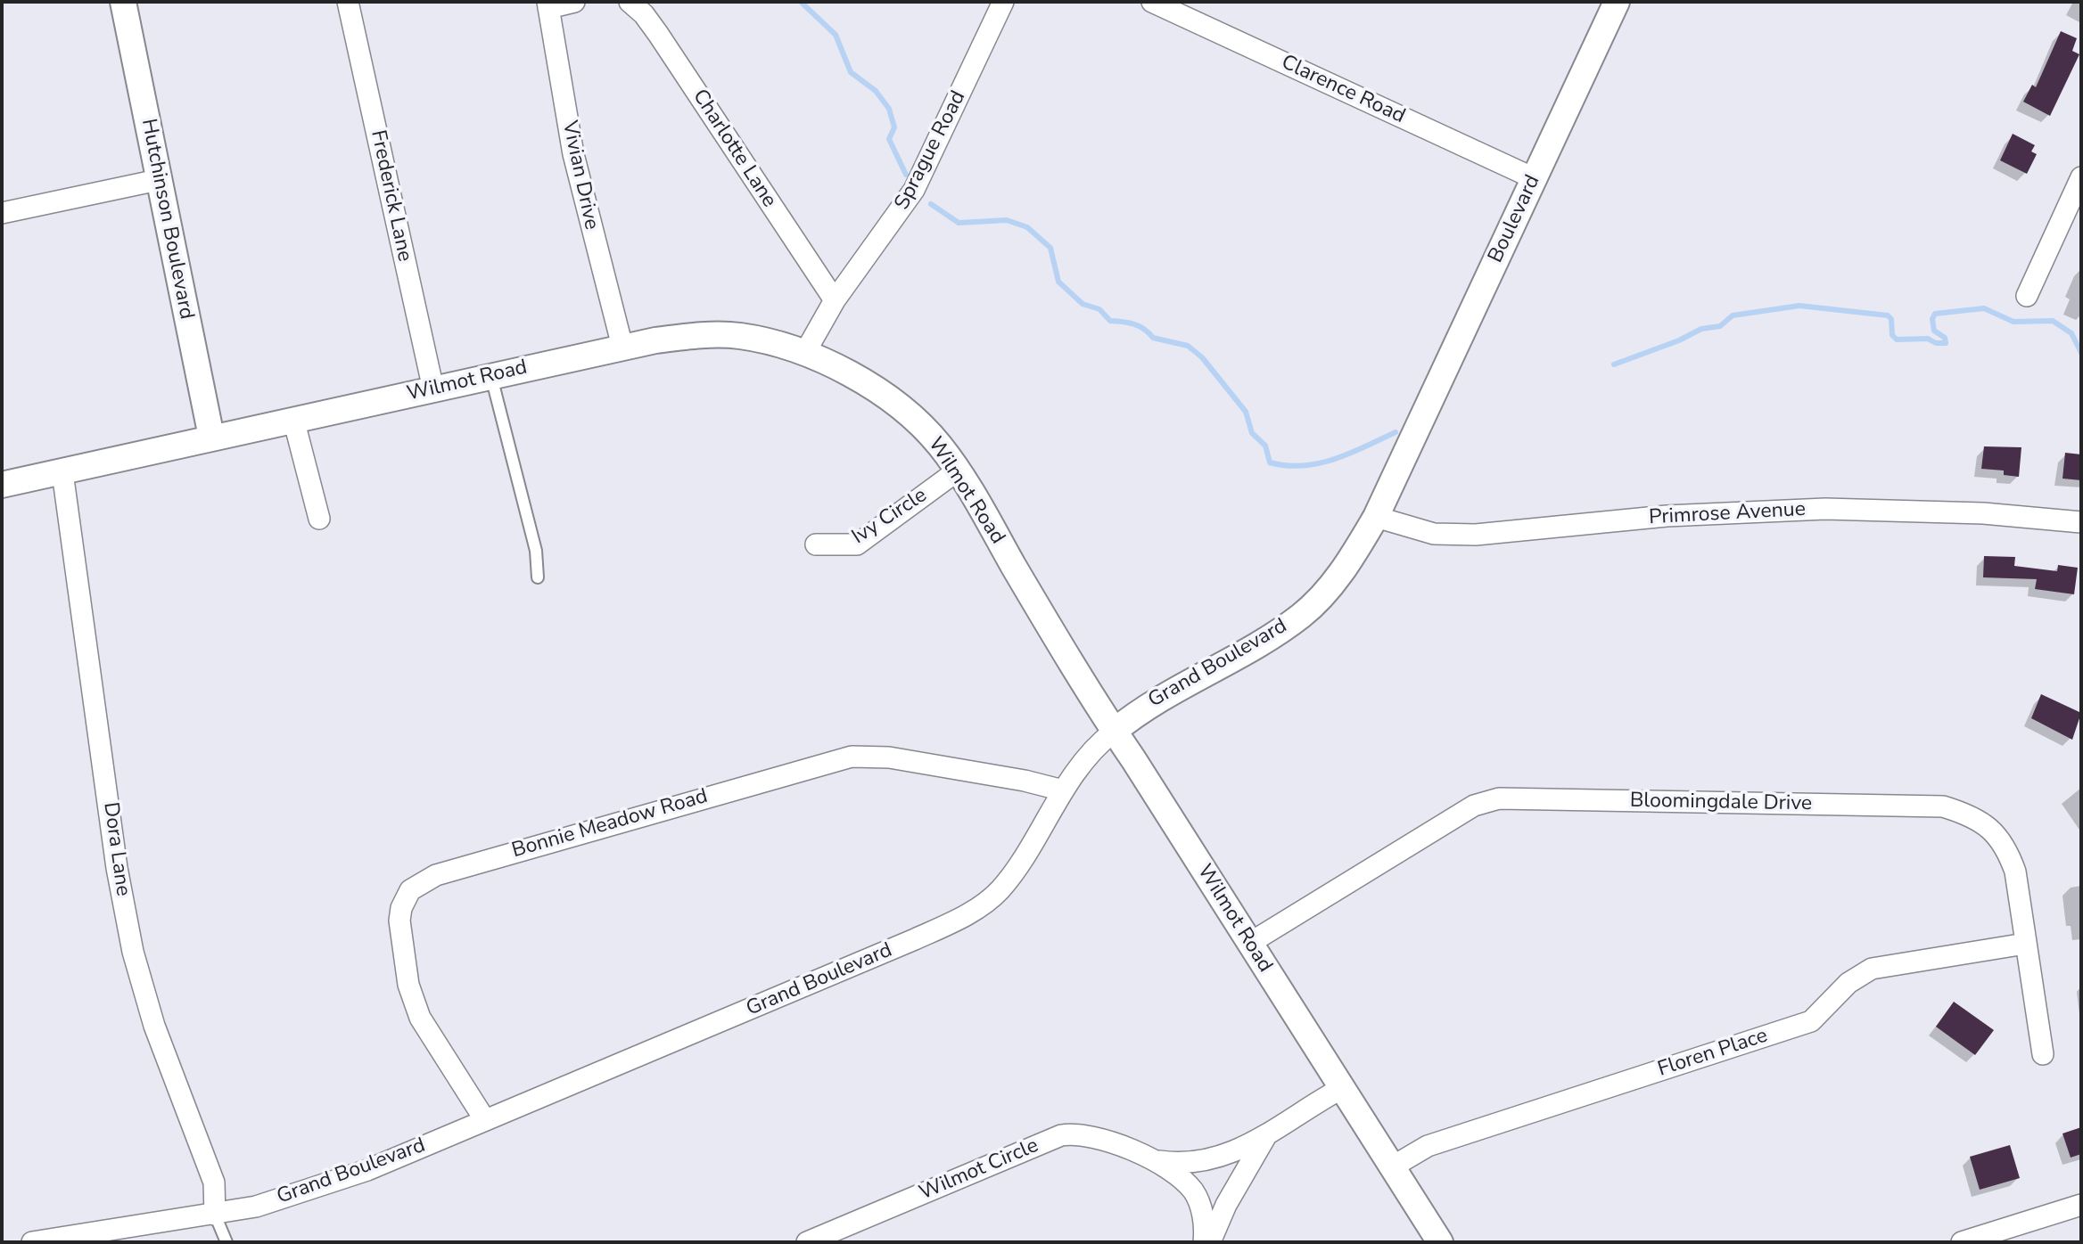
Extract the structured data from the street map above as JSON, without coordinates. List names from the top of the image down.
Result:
{
  "streets": {
    "street": [
      "Clarence Road",
      "Charlotte Lane",
      "Sprague Road",
      "Vivian Drive",
      "Frederick Lane",
      "Hutchinson Boulevard",
      "Boulevard",
      "Wilmot Road",
      "Primrose Avenue",
      "Ivy Circle",
      "Grand Boulevard",
      "Bloomingdale Drive",
      "Bonnie Meadow Road",
      "Dora Lane",
      "Floren Place",
      "Wilmot Circle"
    ]
  },
  "crossings": [
    ["Clarence Road", "Boulevard"],
    ["Charlotte Lane", "Sprague Road"],
    ["Sprague Road", "Wilmot Road"],
    ["Vivian Drive", "Wilmot Road"],
    ["Frederick Lane", "Wilmot Road"],
    ["Hutchinson Boulevard", "Wilmot Road"],
    ["Boulevard", "Grand Boulevard"],
    ["Wilmot Road", "Ivy Circle"],
    ["Wilmot Road", "Grand Boulevard"],
    ["Wilmot Road", "Bloomingdale Drive"],
    ["Wilmot Road", "Dora Lane"],
    ["Wilmot Road", "Floren Place"],
    ["Wilmot Road", "Wilmot Circle"],
    ["Primrose Avenue", "Grand Boulevard"],
    ["Grand Boulevard", "Bonnie Meadow Road"],
    ["Grand Boulevard", "Dora Lane"],
    ["Bloomingdale Drive", "Floren Place"]
  ]
}
